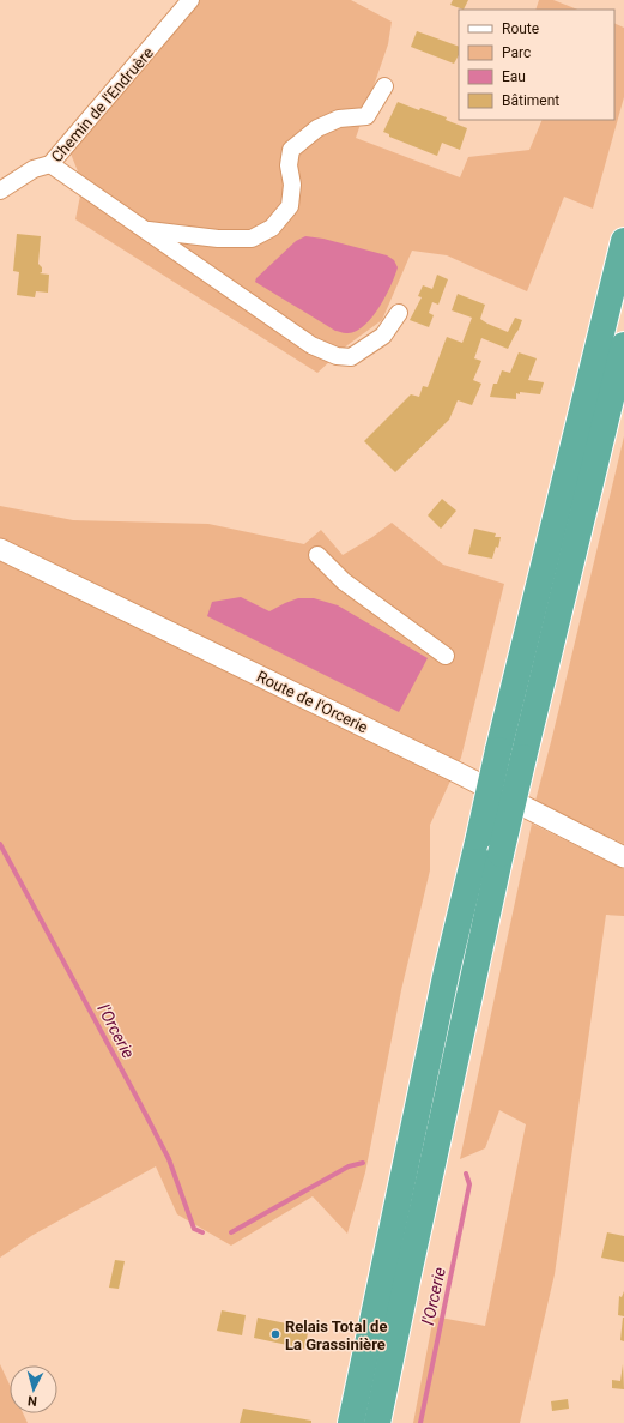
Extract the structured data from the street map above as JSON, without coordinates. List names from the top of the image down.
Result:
{
  "streets": {
    "street": ["Chemin de l'Endruère", "Route de l'Orcerie"]
  },
  "water": ["l'Orcerie"],
  "places": ["Relais Total de La Grassinière"],
  "legend": [
    "Route",
    "Parc",
    "Eau",
    "Bâtiment"
  ],
  "north": "bottom"
}
